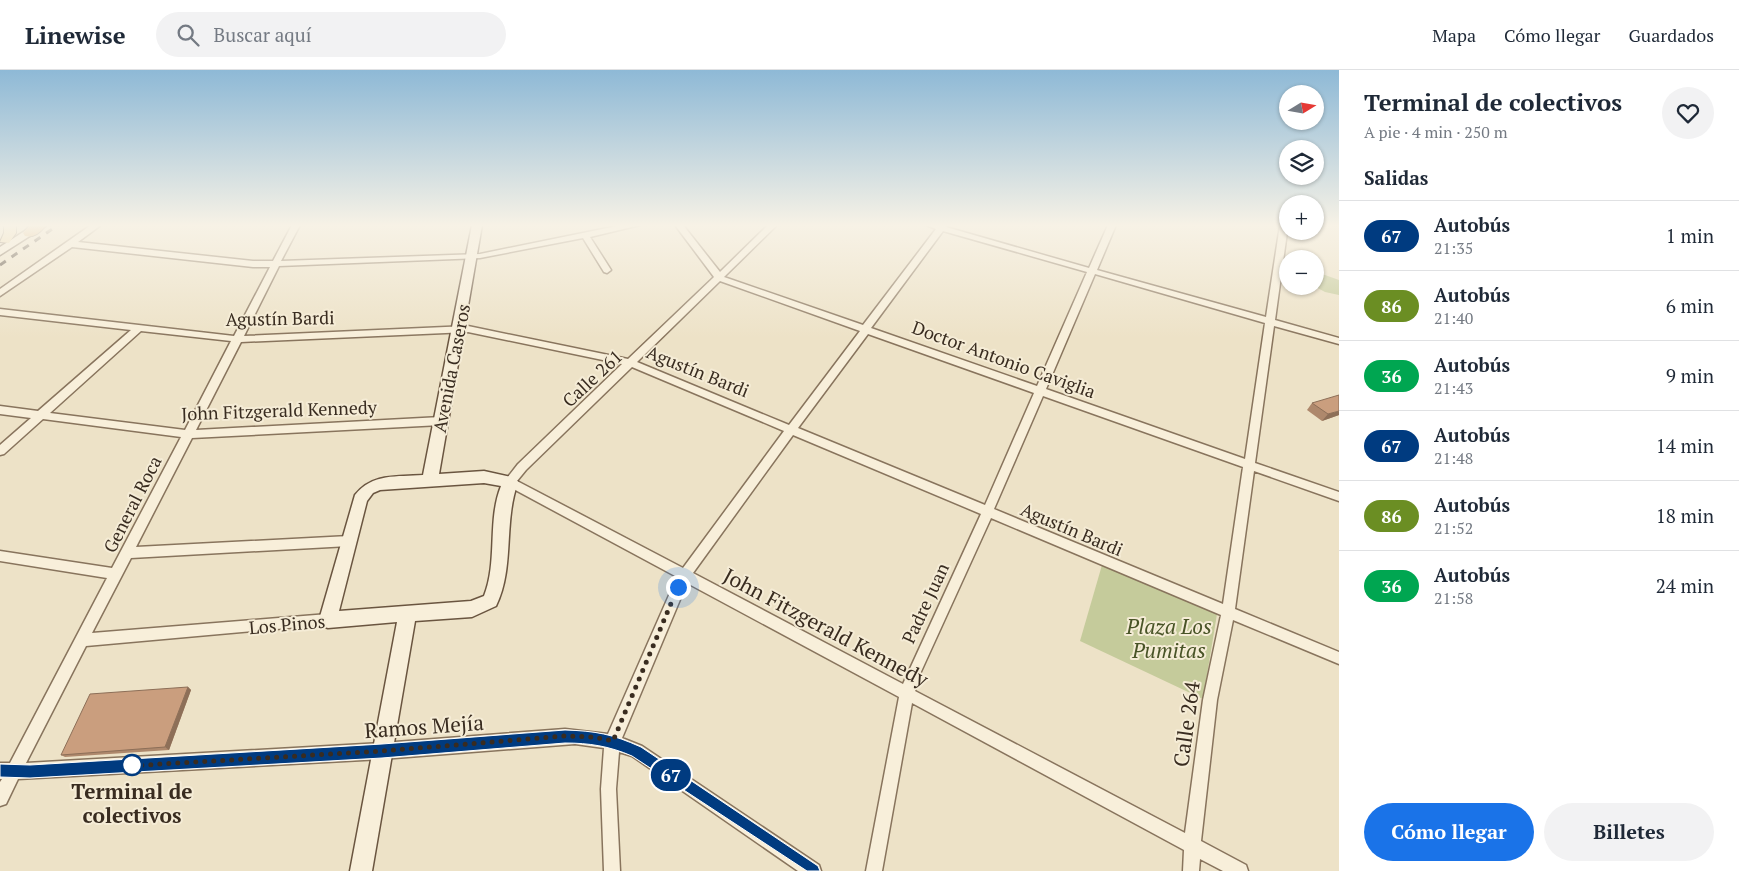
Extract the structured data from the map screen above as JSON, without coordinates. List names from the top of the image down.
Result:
{
  "streets": {
    "street": [
      "Agustín Bardi",
      "Doctor Antonio Caviglia",
      "Avenida Caseros",
      "Calle 261",
      "John Fitzgerald Kennedy",
      "General Roca",
      "Padre Juan",
      "Los Pinos",
      "Calle 264",
      "Ramos Mejía"
    ]
  },
  "crossings": [
    ["Agustín Bardi", "Avenida Caseros"],
    ["Agustín Bardi", "Calle 261"],
    ["Agustín Bardi", "General Roca"],
    ["Agustín Bardi", "Padre Juan"],
    ["Agustín Bardi", "Calle 264"],
    ["Doctor Antonio Caviglia", "Calle 261"],
    ["Doctor Antonio Caviglia", "Padre Juan"],
    ["Doctor Antonio Caviglia", "Calle 264"],
    ["Avenida Caseros", "John Fitzgerald Kennedy"],
    ["Calle 261", "John Fitzgerald Kennedy"],
    ["Calle 261", "Los Pinos"],
    ["John Fitzgerald Kennedy", "General Roca"],
    ["John Fitzgerald Kennedy", "Padre Juan"],
    ["John Fitzgerald Kennedy", "Los Pinos"],
    ["John Fitzgerald Kennedy", "Calle 264"],
    ["General Roca", "Los Pinos"],
    ["General Roca", "Ramos Mejía"]
  ],
  "parks": ["Plaza Los Pumitas"],
  "places": ["Terminal de colectivos"],
  "lines": ["bus line 67"],
  "north": "right",
  "page": {
    "header": "Linewise",
    "search": "Buscar aquí",
    "nav": ["Mapa", "Cómo llegar", "Guardados"],
    "on_map": "67",
    "heading": [
      ["Terminal de colectivos", "A pie · 4 min · 250 m"],
      "Salidas"
    ],
    "map_buttons": ["+", "−"],
    "list": [
      {
        "mark": "67",
        "name": "Autobús",
        "note": "21:35",
        "value": "1 min"
      },
      {
        "mark": "86",
        "name": "Autobús",
        "note": "21:40",
        "value": "6 min"
      },
      {
        "mark": "36",
        "name": "Autobús",
        "note": "21:43",
        "value": "9 min"
      },
      {
        "mark": "67",
        "name": "Autobús",
        "note": "21:48",
        "value": "14 min"
      },
      {
        "mark": "86",
        "name": "Autobús",
        "note": "21:52",
        "value": "18 min"
      },
      {
        "mark": "36",
        "name": "Autobús",
        "note": "21:58",
        "value": "24 min"
      }
    ],
    "buttons": ["Cómo llegar", "Billetes"]
  }
}
